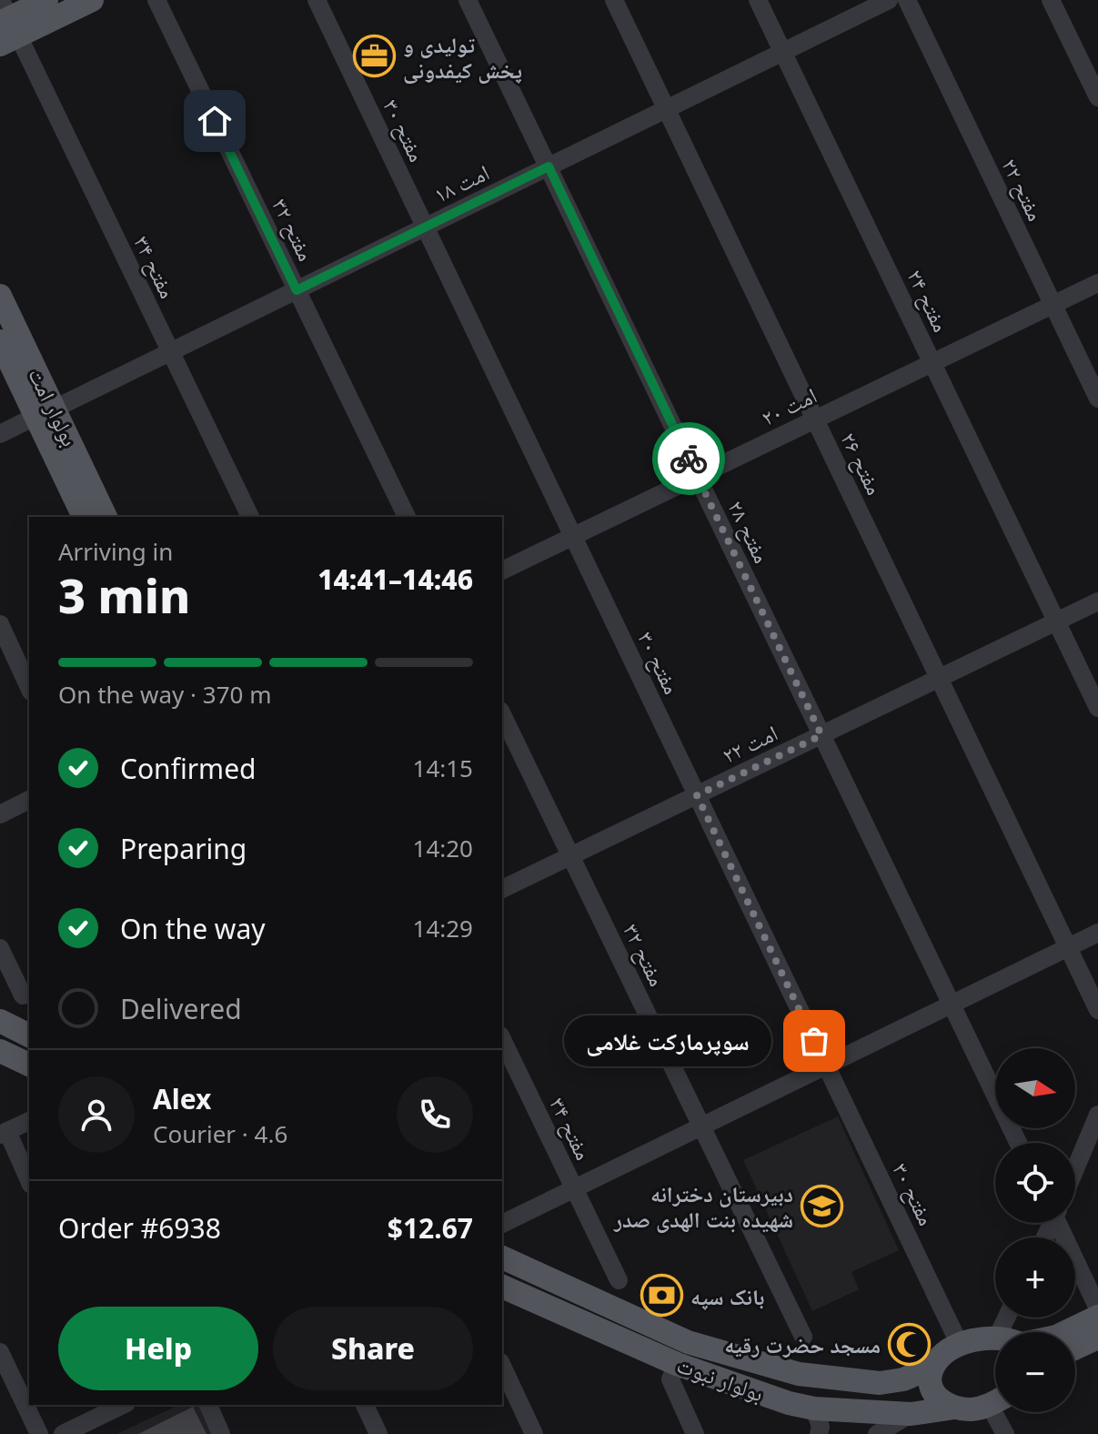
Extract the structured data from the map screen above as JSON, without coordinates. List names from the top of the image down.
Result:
{
  "streets": {
    "main road": ["بولوار امت", "بولوار نبوت"],
    "street": [
      "مفتح ۳۰",
      "امت ۱۸",
      "مفتح ۲۲",
      "مفتح ۳۲",
      "مفتح ۳۴",
      "مفتح ۲۴",
      "امت ۲۰",
      "مفتح ۲۶",
      "مفتح ۲۸",
      "امت ۲۲"
    ]
  },
  "crossings": [
    ["مفتح ۳۰", "امت ۱۸"],
    ["مفتح ۳۰", "امت ۲۰"],
    ["مفتح ۳۰", "امت ۲۲"],
    ["مفتح ۳۰", "بولوار نبوت"],
    ["امت ۱۸", "مفتح ۳۲"],
    ["امت ۱۸", "مفتح ۳۴"],
    ["امت ۱۸", "مفتح ۲۴"],
    ["امت ۱۸", "بولوار امت"],
    ["امت ۱۸", "مفتح ۲۶"],
    ["امت ۱۸", "مفتح ۲۸"],
    ["مفتح ۲۲", "امت ۲۰"],
    ["مفتح ۳۲", "امت ۲۲"],
    ["مفتح ۲۴", "امت ۲۰"],
    ["مفتح ۲۴", "امت ۲۲"],
    ["امت ۲۰", "مفتح ۲۶"],
    ["امت ۲۰", "مفتح ۲۸"],
    ["مفتح ۲۶", "امت ۲۲"],
    ["مفتح ۲۸", "امت ۲۲"]
  ],
  "places": {
    "office": ["تولیدی و پخش کیفدونی"],
    "other": ["سوپرمارکت غلامی"],
    "school or university": ["دبیرستان دخترانه شهیده بنت الهدی صدر"],
    "bank": ["بانک سپه"],
    "mosque": ["مسجد حضرت رقیه"]
  },
  "north": "right",
  "page": {
    "heading": ["3 min", "Arriving in", "14:41–14:46"],
    "panel": [
      "Alex",
      "Courier · 4.6",
      "Order #6938",
      "$12.67"
    ],
    "bar": "On the way · 370 m",
    "list": [
      ["Confirmed", "14:15"],
      ["Preparing", "14:20"],
      ["On the way", "14:29"],
      "Delivered"
    ],
    "bubble": "سوپرمارکت غلامی",
    "map_buttons": ["+", "−"],
    "buttons": ["Help", "Share"]
  }
}
